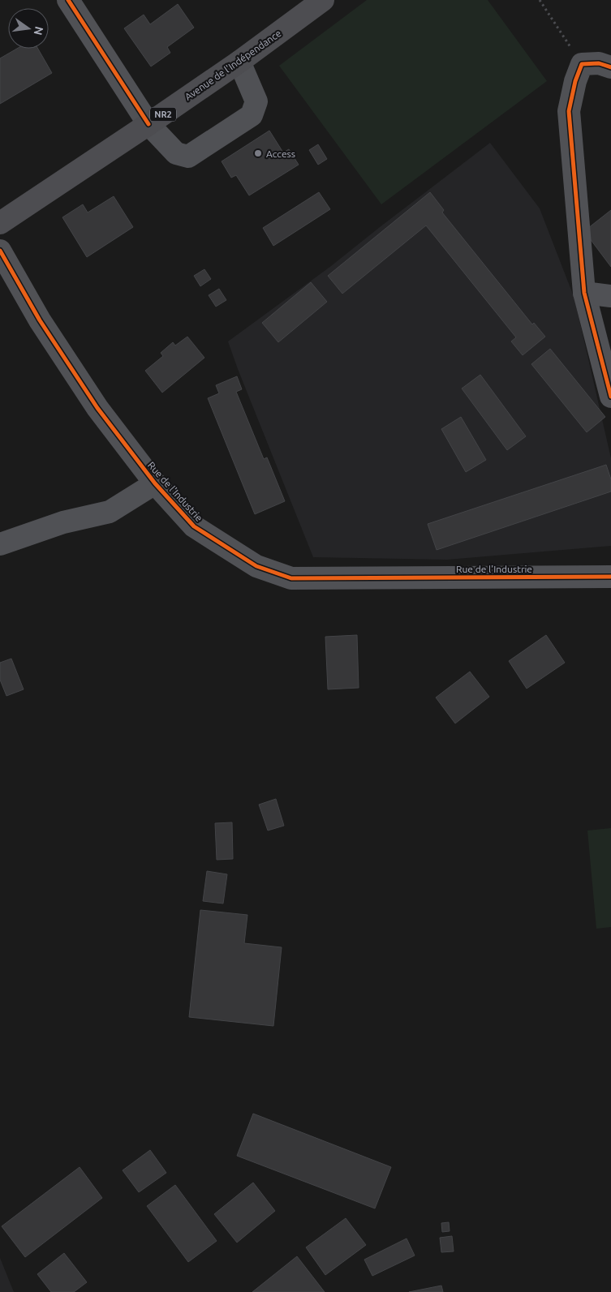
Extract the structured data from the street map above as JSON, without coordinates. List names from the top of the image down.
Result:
{
  "streets": {
    "highway": ["Avenue de l'Indépendance", "NR2"],
    "street": ["Rue de l'Industrie"]
  },
  "places": ["Access"],
  "north": "right"
}
